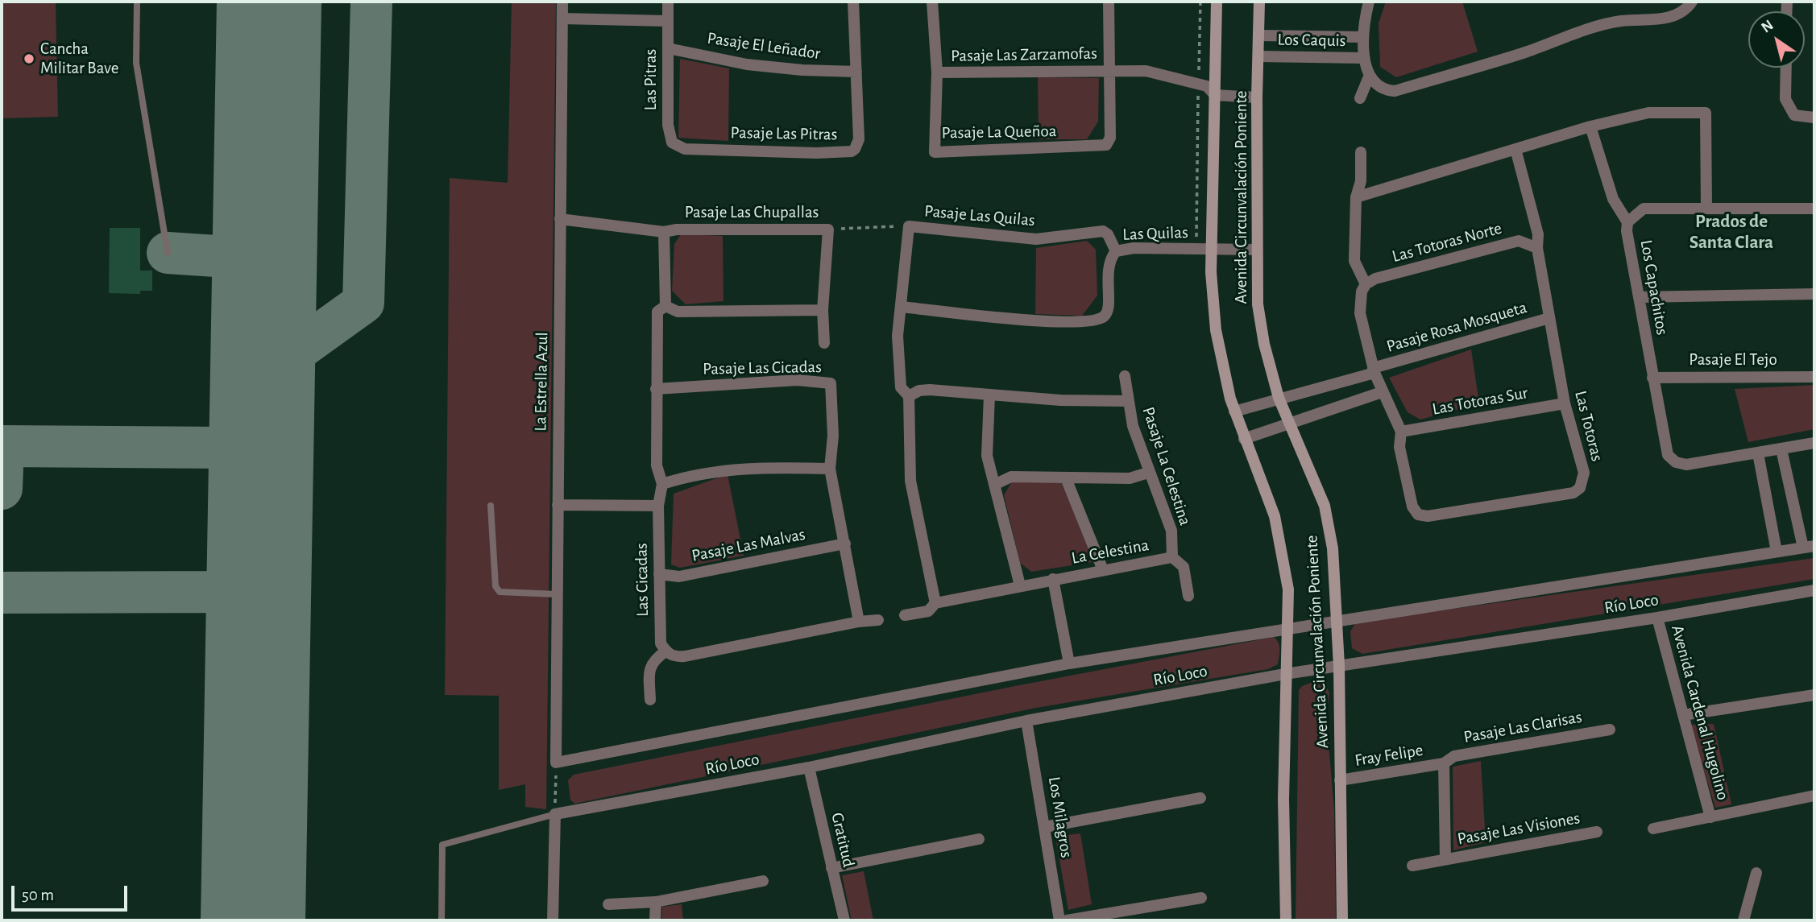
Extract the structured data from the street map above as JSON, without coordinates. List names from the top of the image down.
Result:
{
  "streets": {
    "street": [
      "Los Caquis",
      "Pasaje El Leñador",
      "Pasaje Las Zarzamofas",
      "Las Pitras",
      "Pasaje La Queñoa",
      "Pasaje Las Pitras",
      "Avenida Circunvalación Poniente",
      "Pasaje Las Chupallas",
      "Pasaje Las Quilas",
      "Las Quilas",
      "Las Totoras Norte",
      "Los Capachitos",
      "Pasaje Rosa Mosqueta",
      "Pasaje El Tejo",
      "Pasaje Las Cicadas",
      "La Estrella Azul",
      "Las Totoras Sur",
      "Las Totoras",
      "Pasaje La Celestina",
      "Pasaje Las Malvas",
      "La Celestina",
      "Las Cicadas",
      "Río Loco",
      "Avenida Cardenal Hugolino",
      "Pasaje Las Clarisas",
      "Fray Felipe",
      "Los Milagros",
      "Pasaje Las Visiones",
      "Gratitud"
    ]
  },
  "crossings": [
    ["Los Caquis", "Avenida Circunvalación Poniente"],
    ["Pasaje El Leñador", "Las Pitras"],
    ["Pasaje El Leñador", "Pasaje Las Pitras"],
    ["Pasaje Las Zarzamofas", "Pasaje La Queñoa"],
    ["Pasaje Las Zarzamofas", "Avenida Circunvalación Poniente"],
    ["Las Pitras", "Pasaje Las Pitras"],
    ["Avenida Circunvalación Poniente", "Las Quilas"],
    ["Avenida Circunvalación Poniente", "Río Loco"],
    ["Avenida Circunvalación Poniente", "Fray Felipe"],
    ["Pasaje Las Chupallas", "La Estrella Azul"],
    ["Pasaje Las Quilas", "Las Quilas"],
    ["Las Totoras Norte", "Las Totoras"],
    ["Los Capachitos", "Pasaje El Tejo"],
    ["Pasaje Rosa Mosqueta", "Las Totoras"],
    ["Pasaje Las Cicadas", "Pasaje Las Malvas"],
    ["La Estrella Azul", "Río Loco"],
    ["Las Totoras Sur", "Las Totoras"],
    ["Pasaje La Celestina", "La Celestina"],
    ["Pasaje Las Malvas", "Las Cicadas"],
    ["La Celestina", "Río Loco"],
    ["Río Loco", "Avenida Cardenal Hugolino"],
    ["Río Loco", "Los Milagros"],
    ["Río Loco", "Gratitud"],
    ["Pasaje Las Clarisas", "Fray Felipe"],
    ["Pasaje Las Clarisas", "Pasaje Las Visiones"],
    ["Fray Felipe", "Pasaje Las Visiones"]
  ],
  "districts": ["Prados de Santa Clara"],
  "places": ["Cancha Militar Bave"],
  "scale_bar": "50 m",
  "north": "top left"
}
